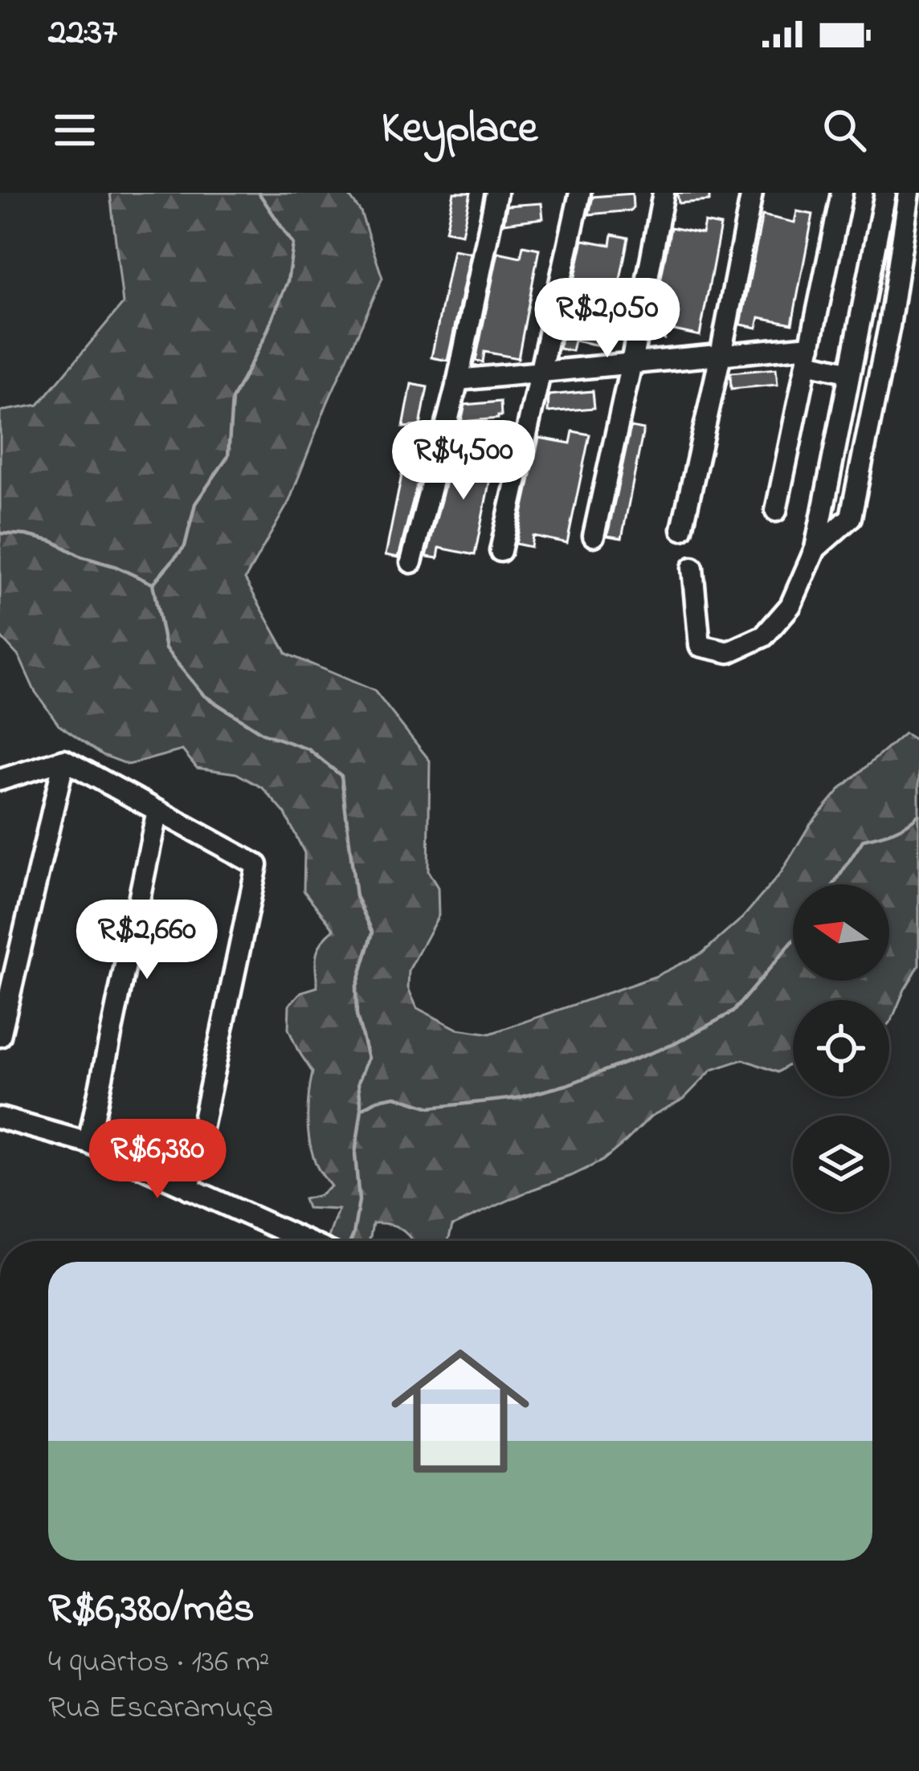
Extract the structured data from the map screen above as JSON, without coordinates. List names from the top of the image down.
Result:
{
  "north": "left",
  "page": {
    "status": "22:37",
    "header": "Keyplace",
    "price": [
      "R$2,050",
      "R$4,500",
      "R$2,660",
      "R$6,380"
    ],
    "list": [
      {
        "name": "R$6,380/mês",
        "note": "4 quartos · 136 m² · Rua Escaramuça"
      }
    ]
  }
}
